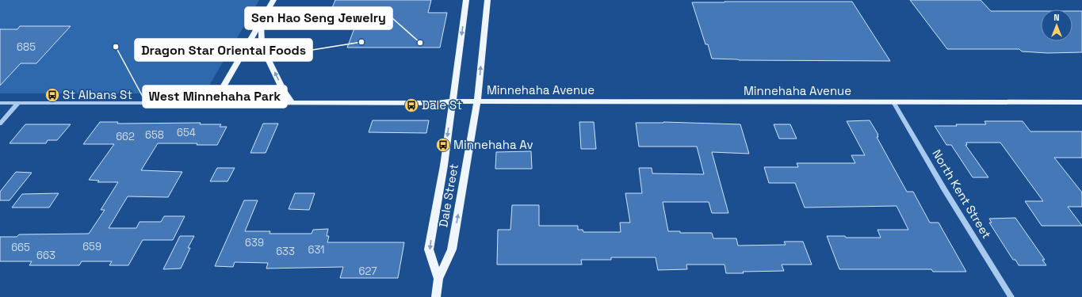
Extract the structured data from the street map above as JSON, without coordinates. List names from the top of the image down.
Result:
{
  "streets": {
    "main road": ["Minnehaha Avenue", "Dale Street"],
    "street": ["North Kent Street"]
  },
  "crossings": [
    ["Minnehaha Avenue", "North Kent Street"],
    ["Minnehaha Avenue", "Dale Street"]
  ],
  "places": {
    "other": ["Dragon Star Oriental Foods", "Sen Hao Seng Jewelry", "West Minnehaha Park"],
    "bus stop": ["St Albans St", "Dale St", "Minnehaha Av"]
  },
  "house_numbers": [
    "685",
    "654",
    "658",
    "662",
    "639",
    "659",
    "665",
    "631",
    "633",
    "663",
    "627"
  ],
  "north": "top"
}
